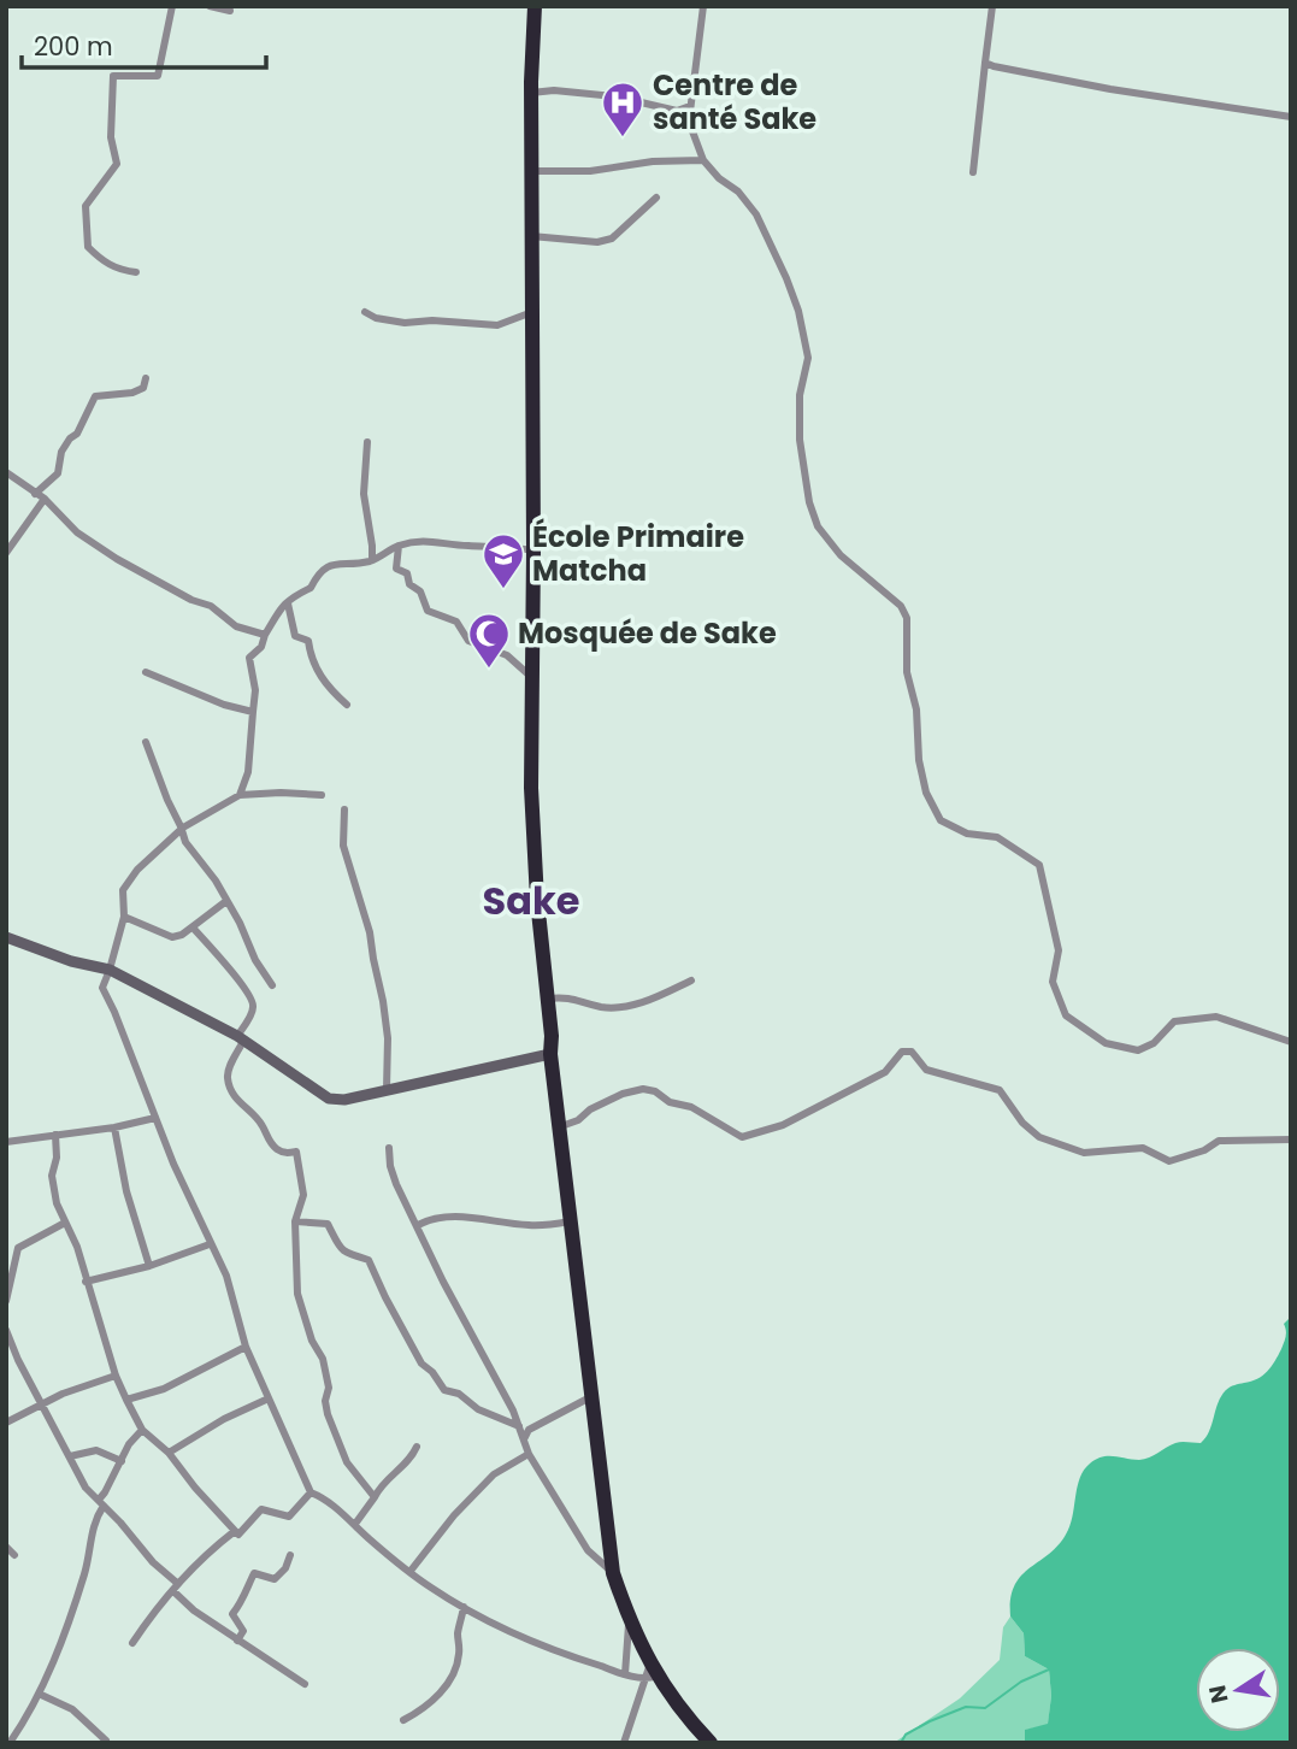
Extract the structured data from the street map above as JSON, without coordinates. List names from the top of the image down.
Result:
{
  "districts": ["Sake"],
  "places": {
    "hospital": ["Centre de santé Sake"],
    "school or university": ["École Primaire Matcha"],
    "mosque": ["Mosquée de Sake"]
  },
  "scale_bar": "200 m",
  "north": "left"
}
